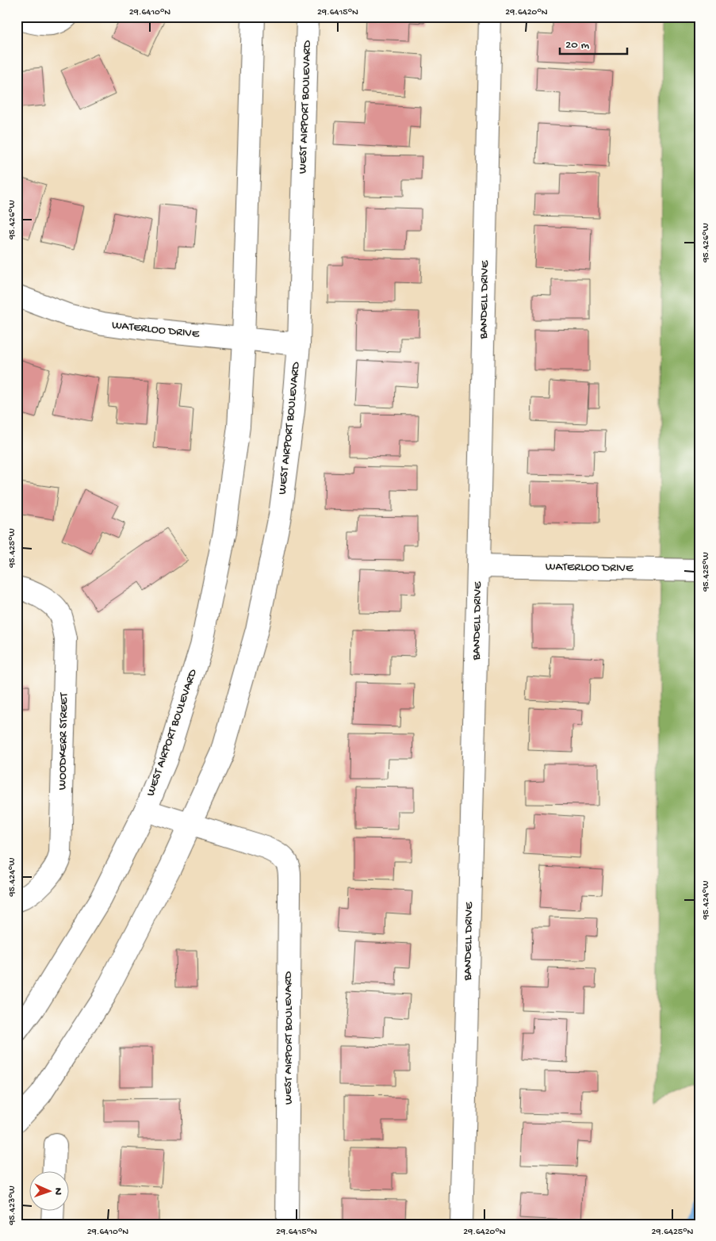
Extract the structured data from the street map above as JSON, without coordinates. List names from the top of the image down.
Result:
{
  "streets": {
    "street": [
      "WEST AIRPORT BOULEVARD",
      "BANDELL DRIVE",
      "WATERLOO DRIVE",
      "WOODKERR STREET"
    ]
  },
  "crossings": [
    ["WEST AIRPORT BOULEVARD", "WATERLOO DRIVE"],
    ["BANDELL DRIVE", "WATERLOO DRIVE"]
  ],
  "scale_bar": "20 m",
  "north": "right",
  "coordinates": [
    "29.6410°N",
    "29.6415°N",
    "29.6420°N",
    "95.426°W",
    "95.425°W",
    "95.424°W",
    "95.423°W",
    "29.6425°N"
  ]
}
